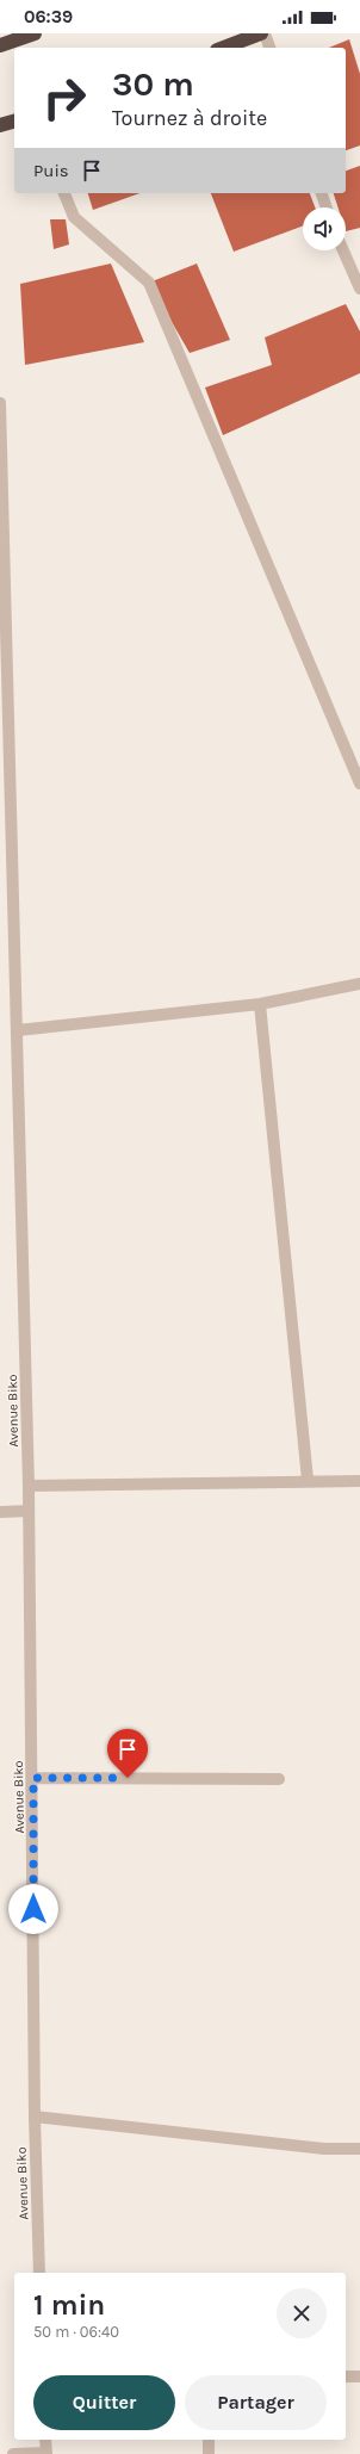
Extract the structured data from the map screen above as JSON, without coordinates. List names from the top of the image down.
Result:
{
  "streets": {
    "street": ["Avenue Biko"]
  },
  "page": {
    "status": "06:39",
    "turn": ["30 m", "Tournez à droite"],
    "then": "Puis",
    "heading": ["1 min", "50 m · 06:40"],
    "buttons": ["Quitter", "Partager"]
  }
}
